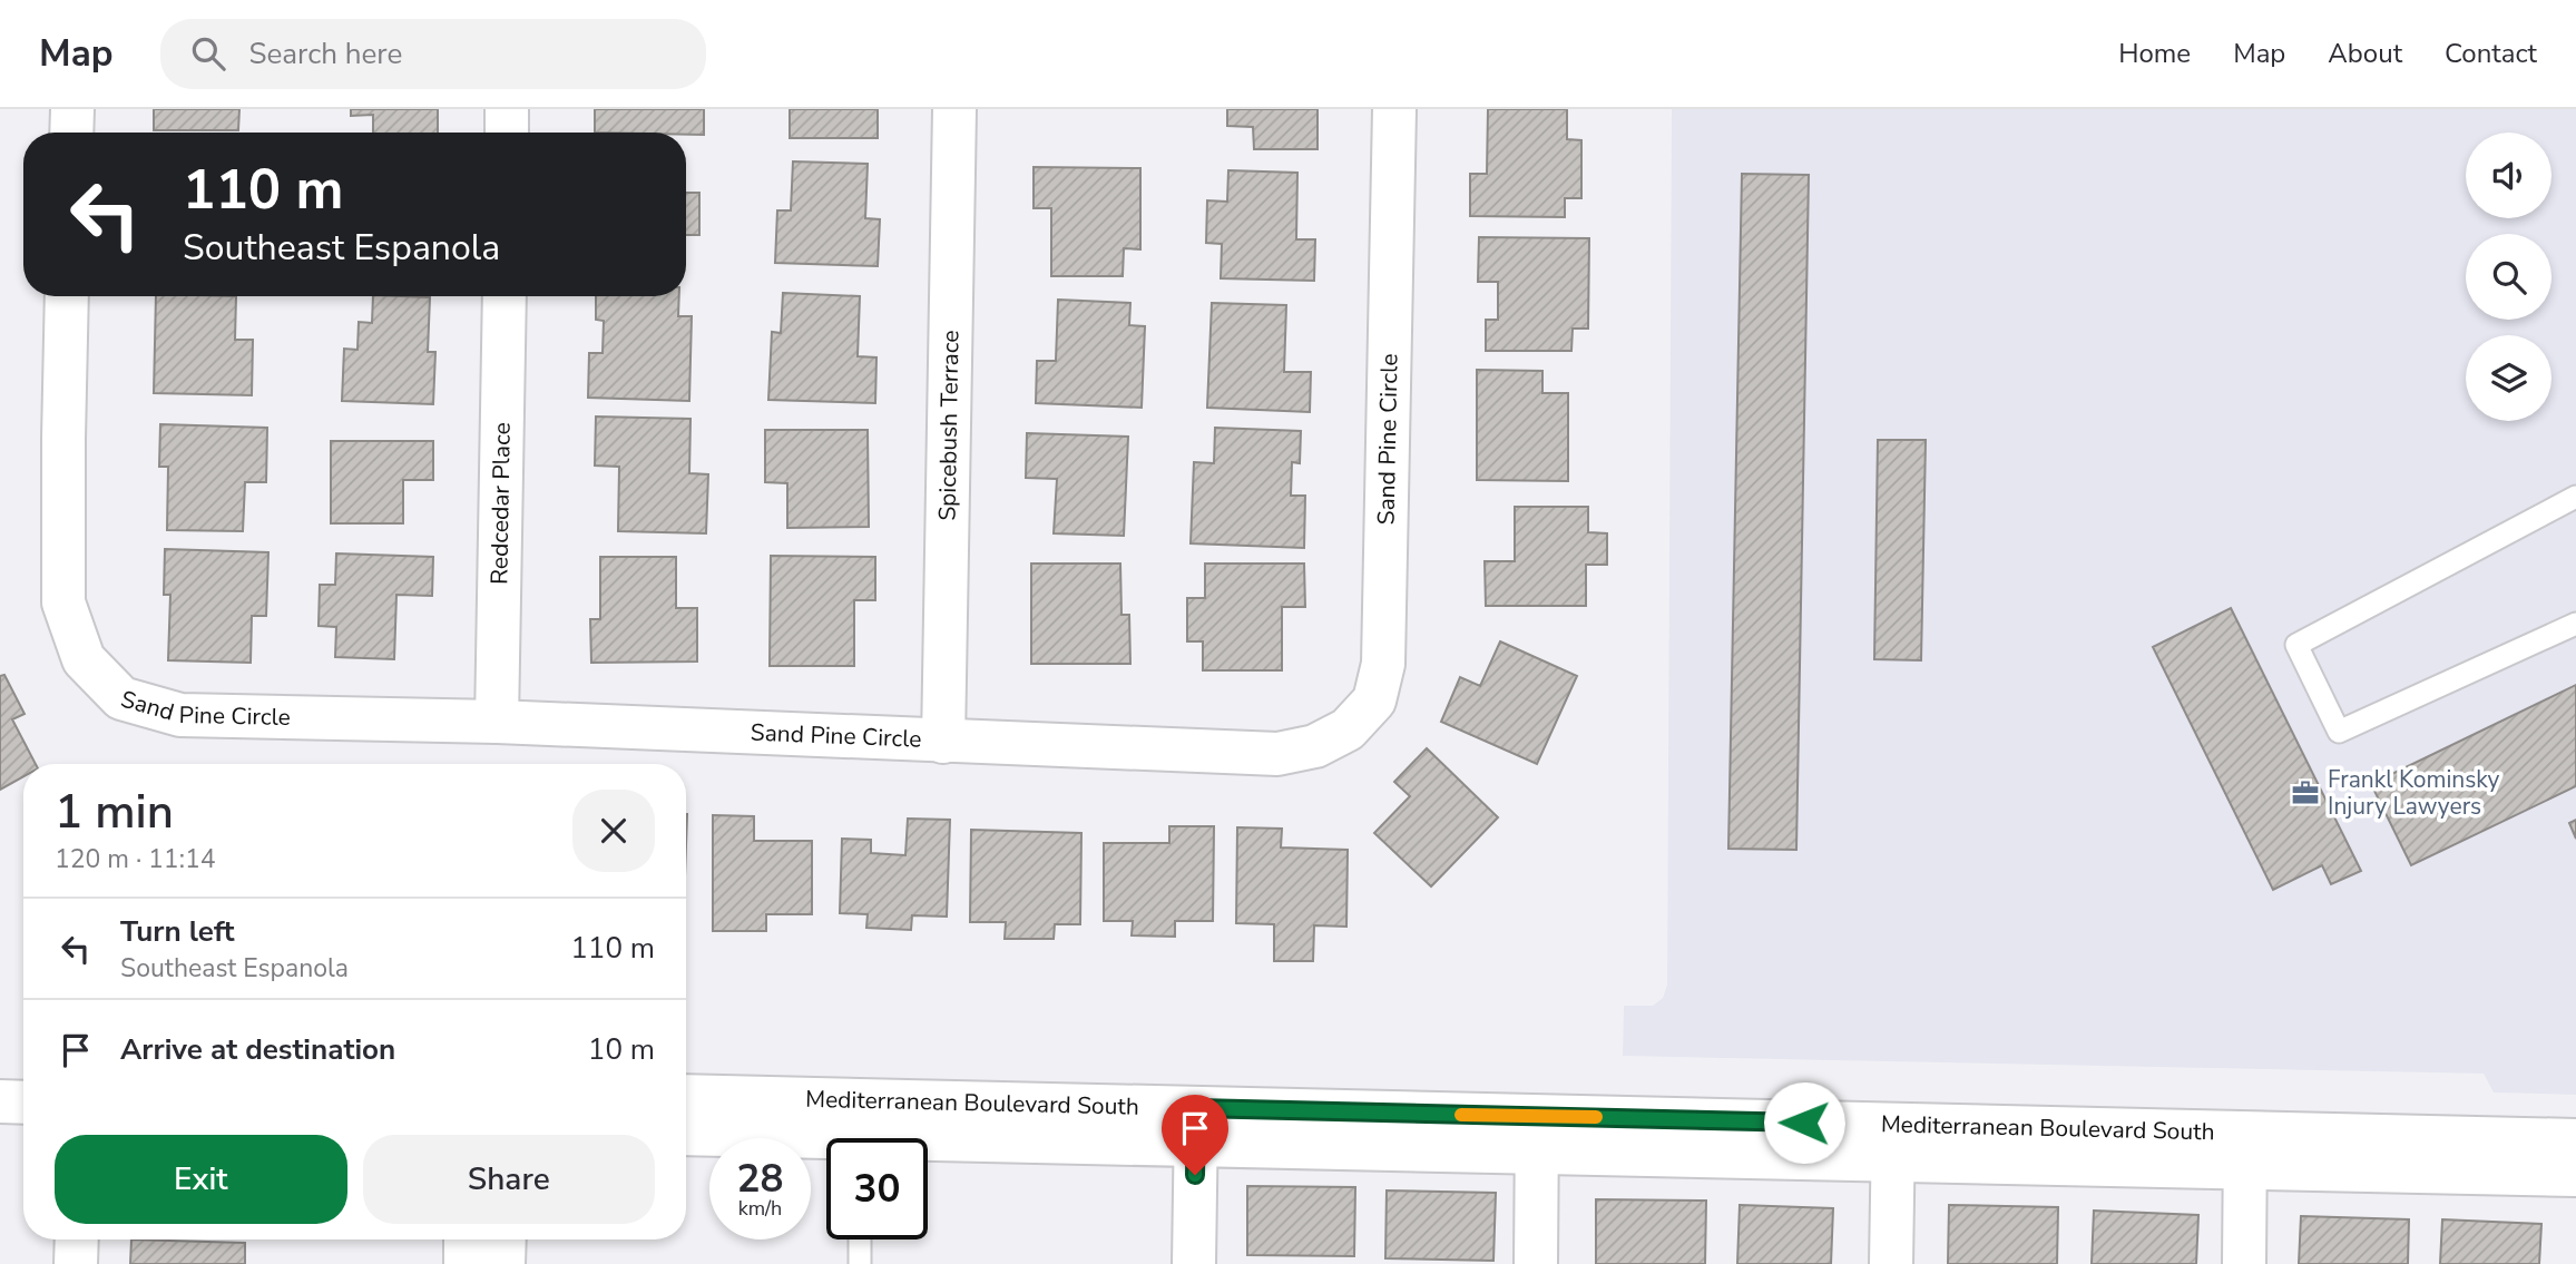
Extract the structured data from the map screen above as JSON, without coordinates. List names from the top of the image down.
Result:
{
  "streets": {
    "street": [
      "Spicebush Terrace",
      "Sand Pine Circle",
      "Redcedar Place",
      "Mediterranean Boulevard South"
    ]
  },
  "crossings": [
    ["Spicebush Terrace", "Sand Pine Circle"],
    ["Sand Pine Circle", "Redcedar Place"]
  ],
  "places": {
    "office": ["Frankl Kominsky Injury Lawyers"]
  },
  "page": {
    "header": "Map",
    "search": "Search here",
    "nav": [
      "Home",
      "Map",
      "About",
      "Contact"
    ],
    "turn": ["110 m", "Southeast Espanola"],
    "heading": ["1 min", "120 m · 11:14"],
    "list": [
      {
        "name": "Turn left",
        "note": "Southeast Espanola",
        "value": "110 m"
      },
      {
        "name": "Arrive at destination",
        "value": "10 m"
      }
    ],
    "buttons": ["Exit", "Share"],
    "speed": "28 km/h",
    "limit": "30"
  }
}
